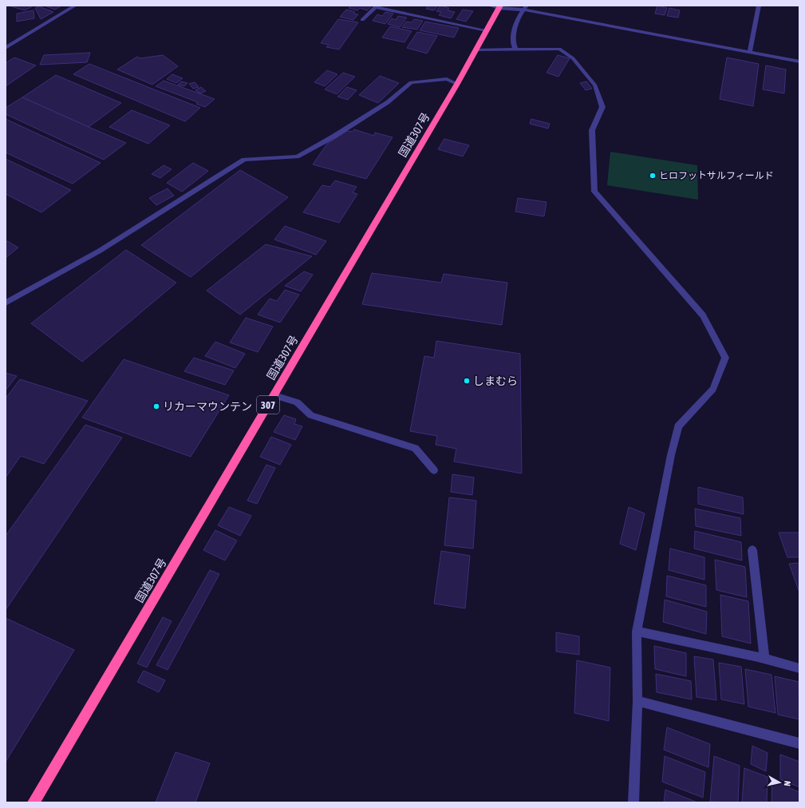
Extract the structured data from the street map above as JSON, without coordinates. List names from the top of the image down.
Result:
{
  "streets": {
    "highway": ["国道307号", "307"]
  },
  "places": ["ヒロフットサルフィールド", "しまむら", "リカーマウンテン"],
  "north": "right"
}
